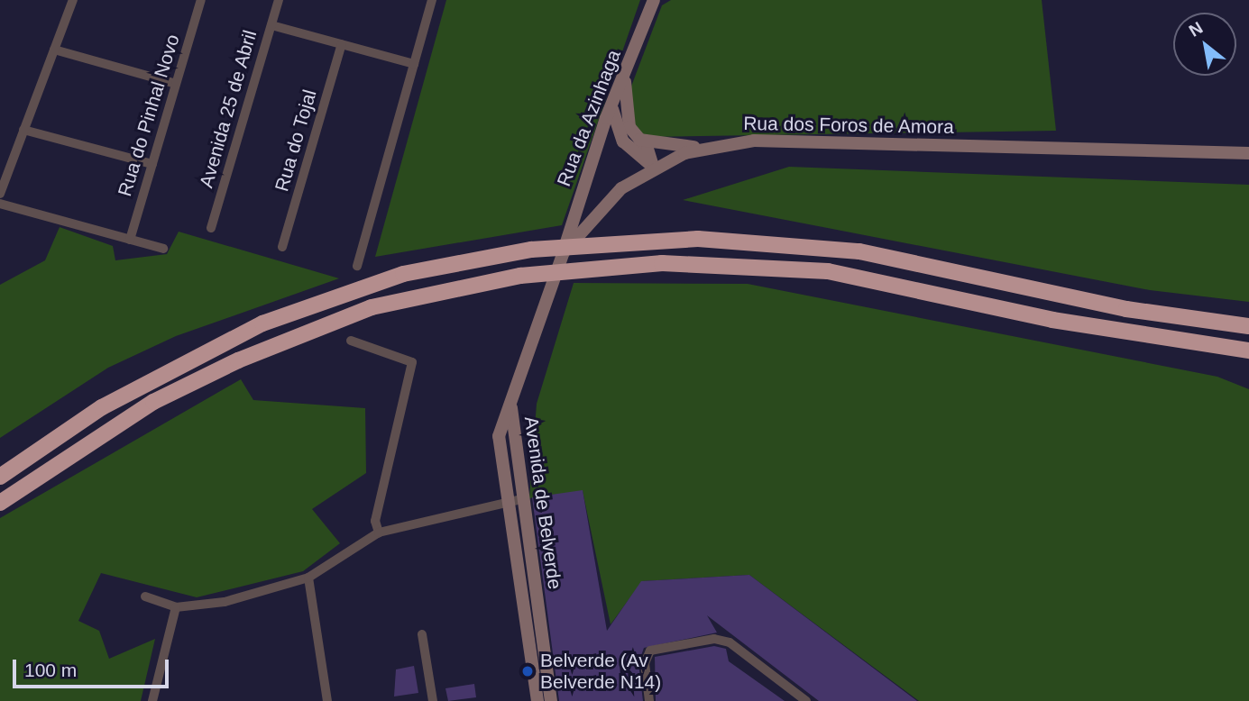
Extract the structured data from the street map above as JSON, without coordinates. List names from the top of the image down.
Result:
{
  "streets": {
    "main road": ["Rua da Azinhaga", "Rua dos Foros de Amora", "Avenida de Belverde"],
    "street": ["Avenida 25 de Abril", "Rua do Pinhal Novo", "Rua do Tojal"]
  },
  "crossings": [
    ["Rua da Azinhaga", "Rua dos Foros de Amora"],
    ["Rua dos Foros de Amora", "Avenida de Belverde"]
  ],
  "places": ["Belverde (Av Belverde N14)"],
  "scale_bar": "100 m",
  "north": "top left"
}
